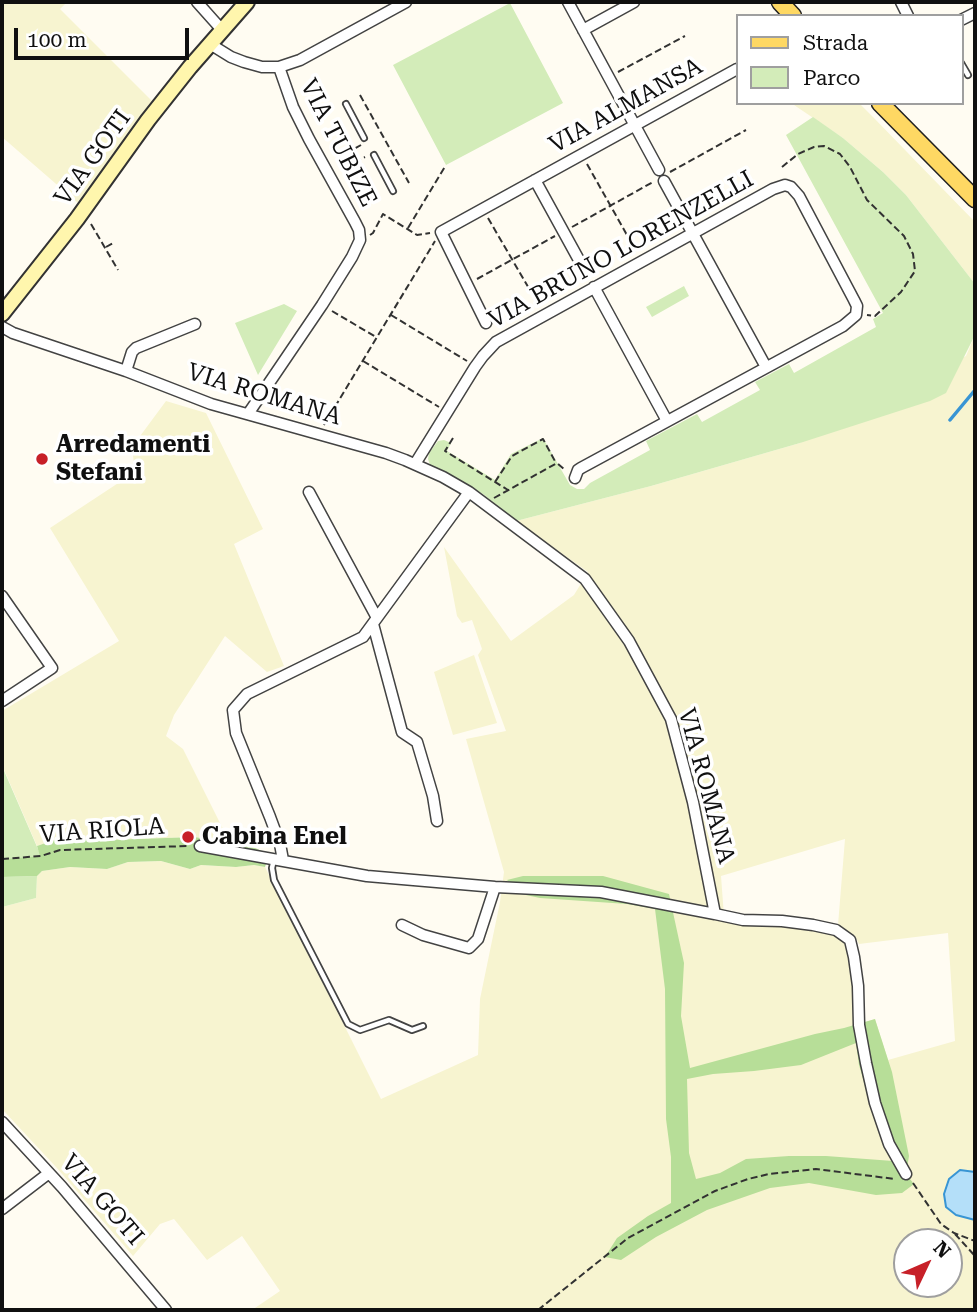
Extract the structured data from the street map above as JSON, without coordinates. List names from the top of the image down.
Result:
{
  "streets": {
    "street": [
      "VIA ALMANSA",
      "VIA TUBIZE",
      "VIA GOTI",
      "VIA BRUNO LORENZELLI",
      "VIA ROMANA",
      "VIA RIOLA"
    ]
  },
  "crossings": [
    ["VIA TUBIZE", "VIA ROMANA"],
    ["VIA BRUNO LORENZELLI", "VIA ROMANA"],
    ["VIA ROMANA", "VIA RIOLA"]
  ],
  "places": ["Arredamenti Stefani", "Cabina Enel"],
  "legend": ["Strada", "Parco"],
  "scale_bar": "100 m",
  "north": "top right"
}
